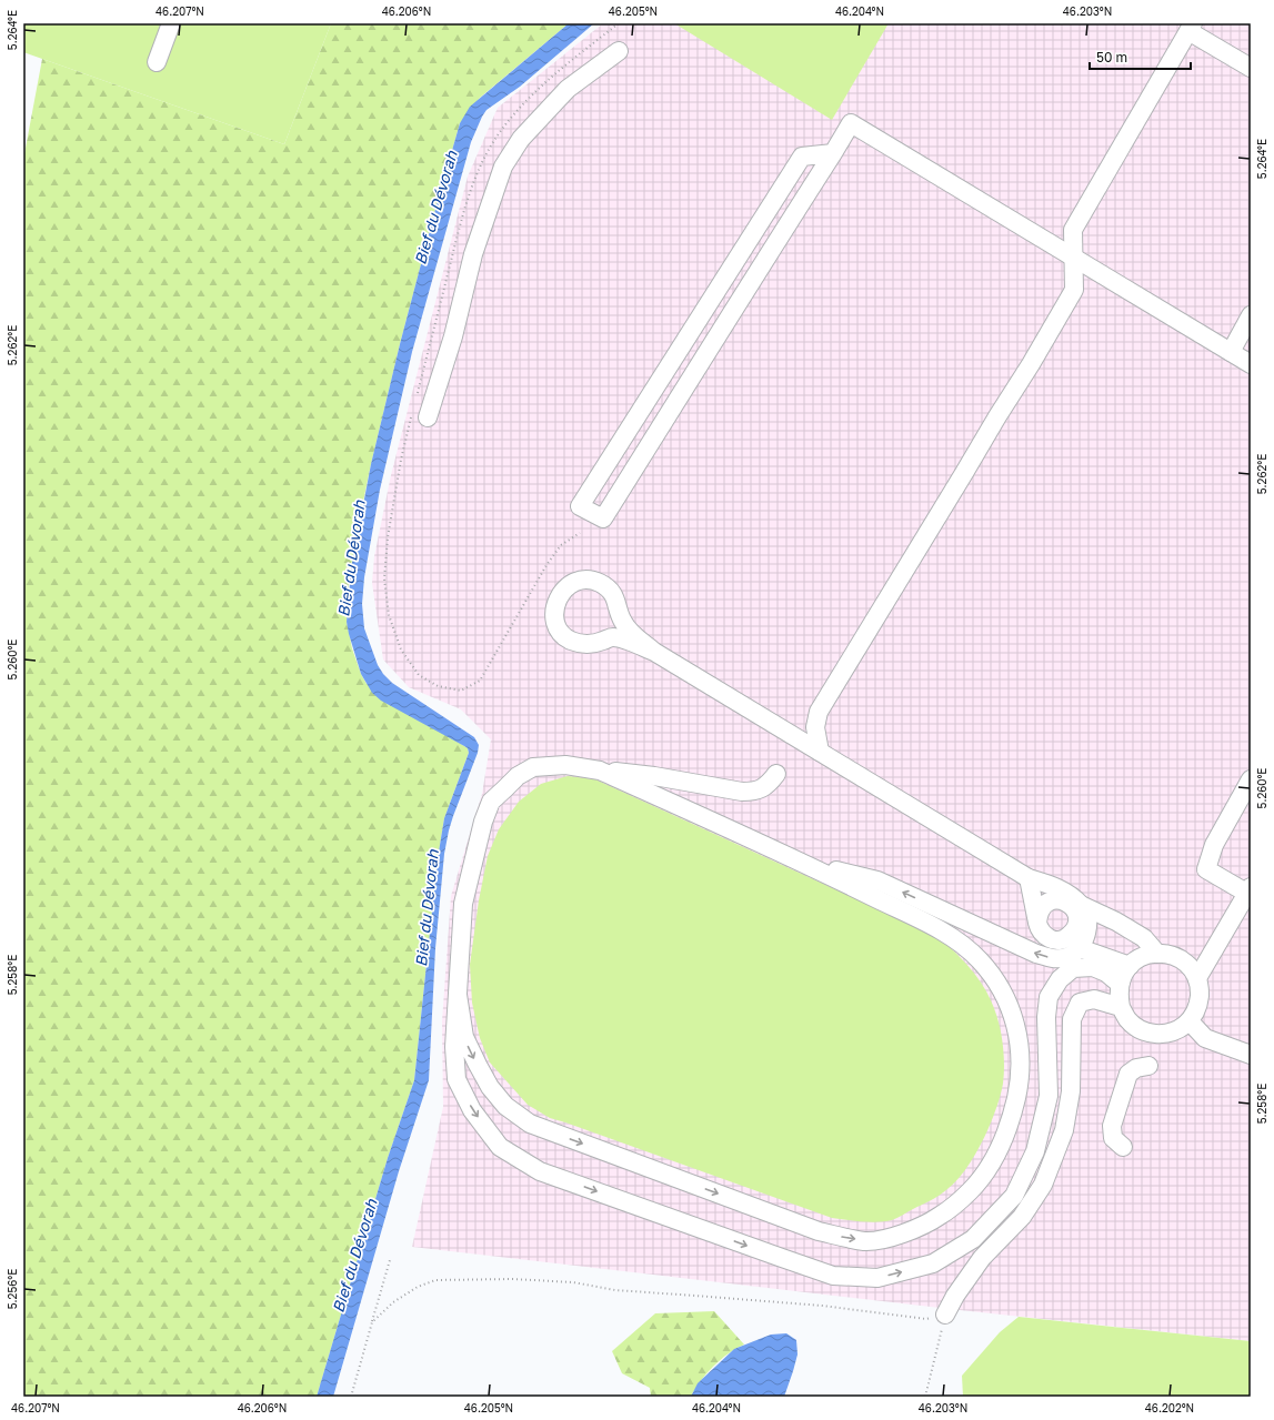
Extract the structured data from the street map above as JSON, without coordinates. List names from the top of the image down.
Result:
{
  "water": ["Bief du Dévorah"],
  "scale_bar": "50 m",
  "coordinates": [
    "46.207°N",
    "46.206°N",
    "46.205°N",
    "46.204°N",
    "46.203°N",
    "5.264°E",
    "5.262°E",
    "5.260°E",
    "5.258°E",
    "5.256°E",
    "46.202°N"
  ]
}
